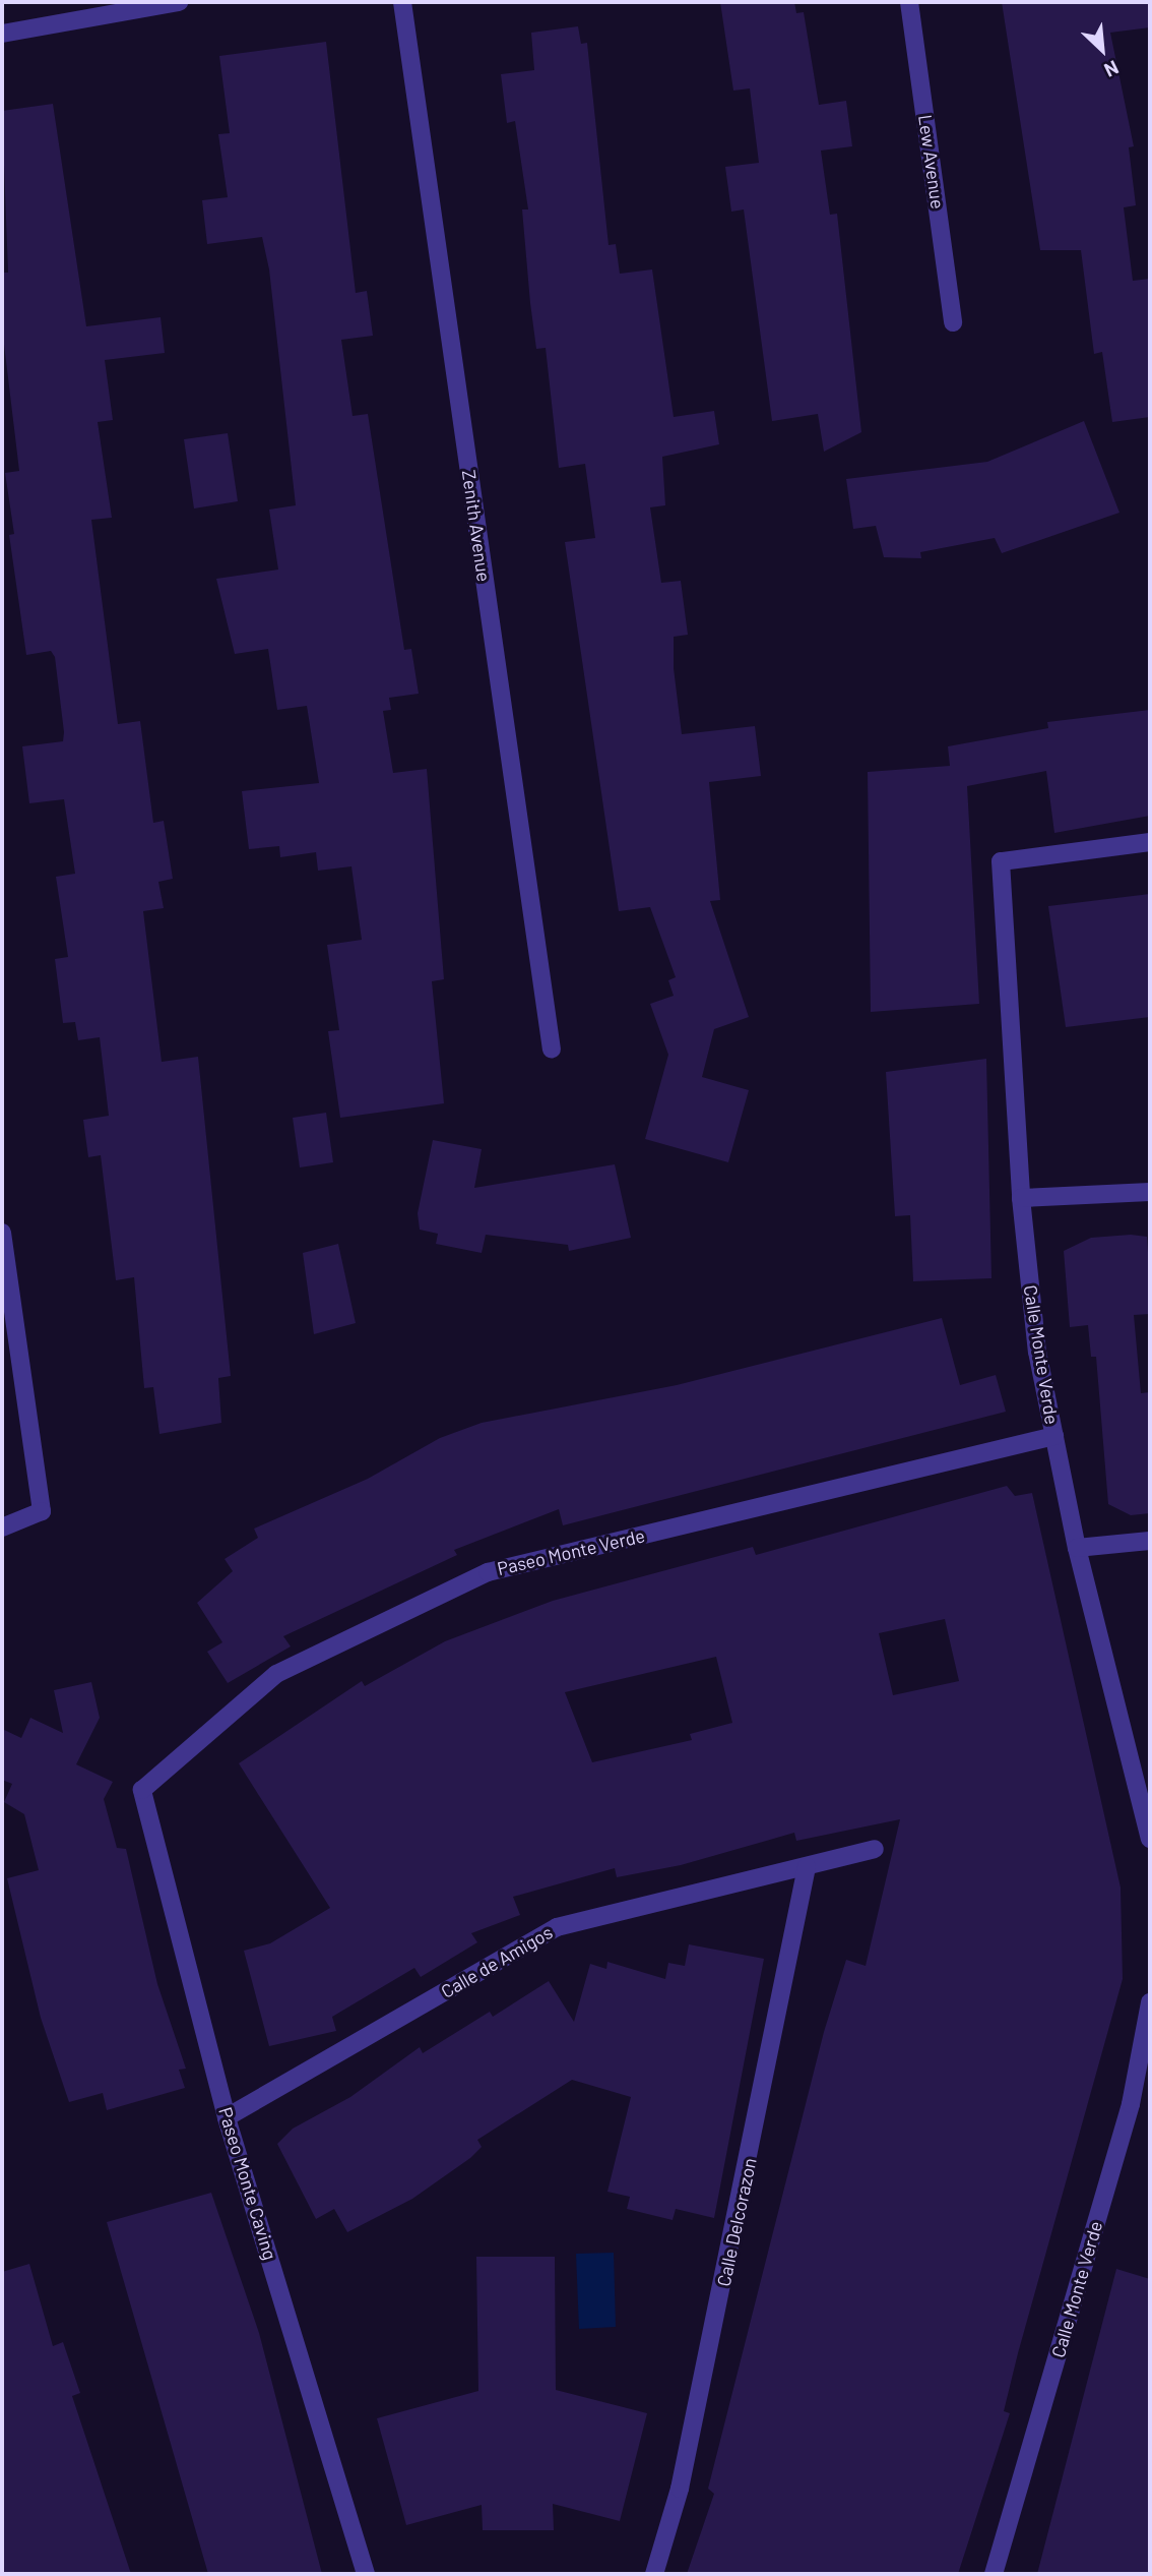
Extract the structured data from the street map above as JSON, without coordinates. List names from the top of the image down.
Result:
{
  "streets": {
    "street": [
      "Lew Avenue",
      "Zenith Avenue",
      "Calle Monte Verde",
      "Paseo Monte Verde",
      "Calle de Amigos",
      "Paseo Monte Caving",
      "Calle Delcorazon"
    ]
  },
  "crossings": [
    ["Calle Monte Verde", "Paseo Monte Verde"],
    ["Paseo Monte Verde", "Paseo Monte Caving"],
    ["Calle de Amigos", "Paseo Monte Caving"],
    ["Calle de Amigos", "Calle Delcorazon"]
  ],
  "north": "bottom right"
}
